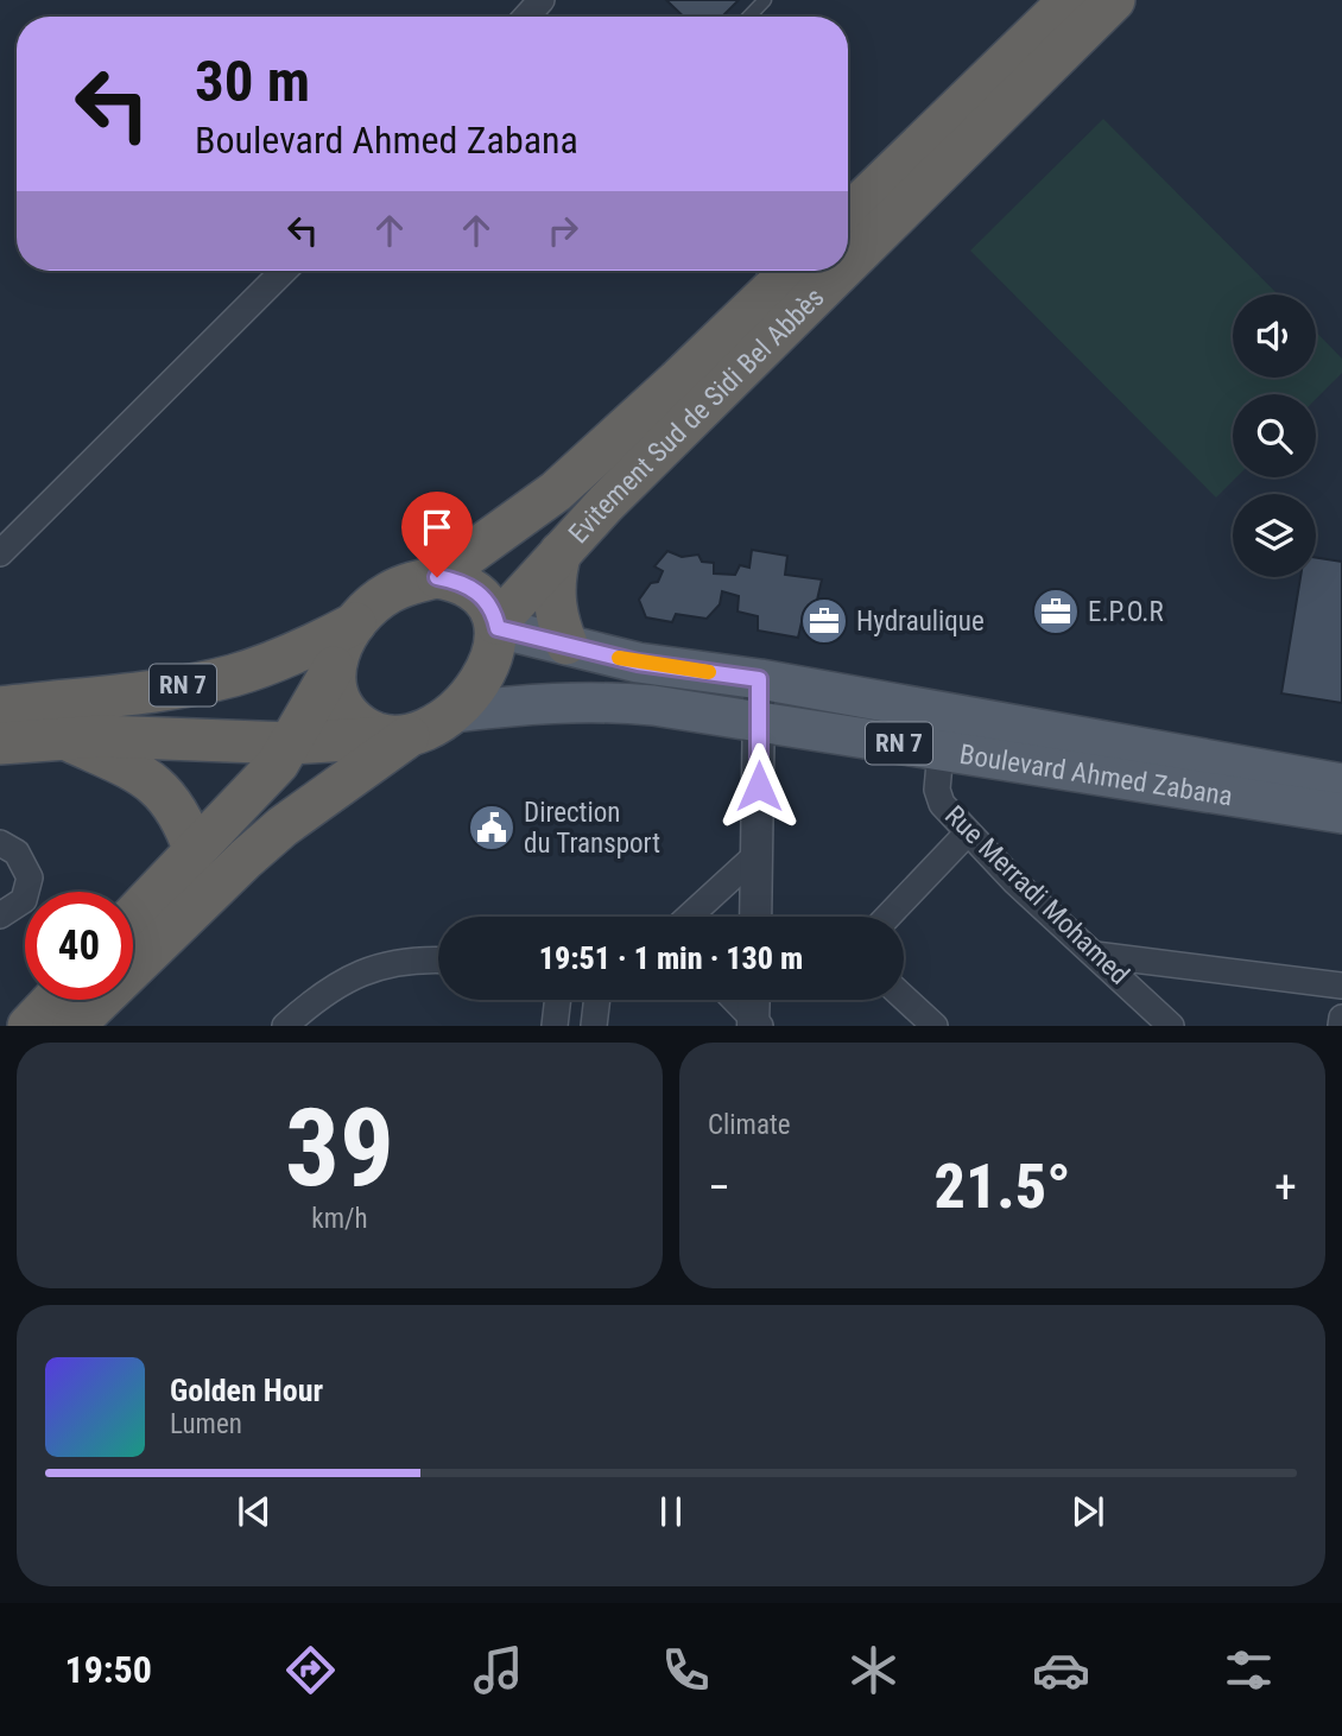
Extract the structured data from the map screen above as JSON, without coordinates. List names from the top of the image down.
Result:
{
  "streets": {
    "highway": ["Evitement Sud de Sidi Bel Abbès", "RN 7"],
    "main road": ["Boulevard Ahmed Zabana"],
    "street": ["Rue Merradi Mohamed"]
  },
  "crossings": [
    ["Evitement Sud de Sidi Bel Abbès", "RN 7"],
    ["Evitement Sud de Sidi Bel Abbès", "Boulevard Ahmed Zabana"],
    ["RN 7", "Boulevard Ahmed Zabana"],
    ["Boulevard Ahmed Zabana", "Rue Merradi Mohamed"]
  ],
  "places": {
    "office": ["E.P.O.R", "Hydraulique"],
    "public building": ["Direction du Transport"]
  },
  "page": {
    "turn": ["30 m", "Boulevard Ahmed Zabana"],
    "limit": "40",
    "trip": "19:51 · 1 min · 130 m",
    "tile": [
      ["39", "km/h"],
      "Climate"
    ],
    "heat": ["−", "21.5°", "+"],
    "song": ["Golden Hour", "Lumen"],
    "tabs": "19:50"
  }
}
